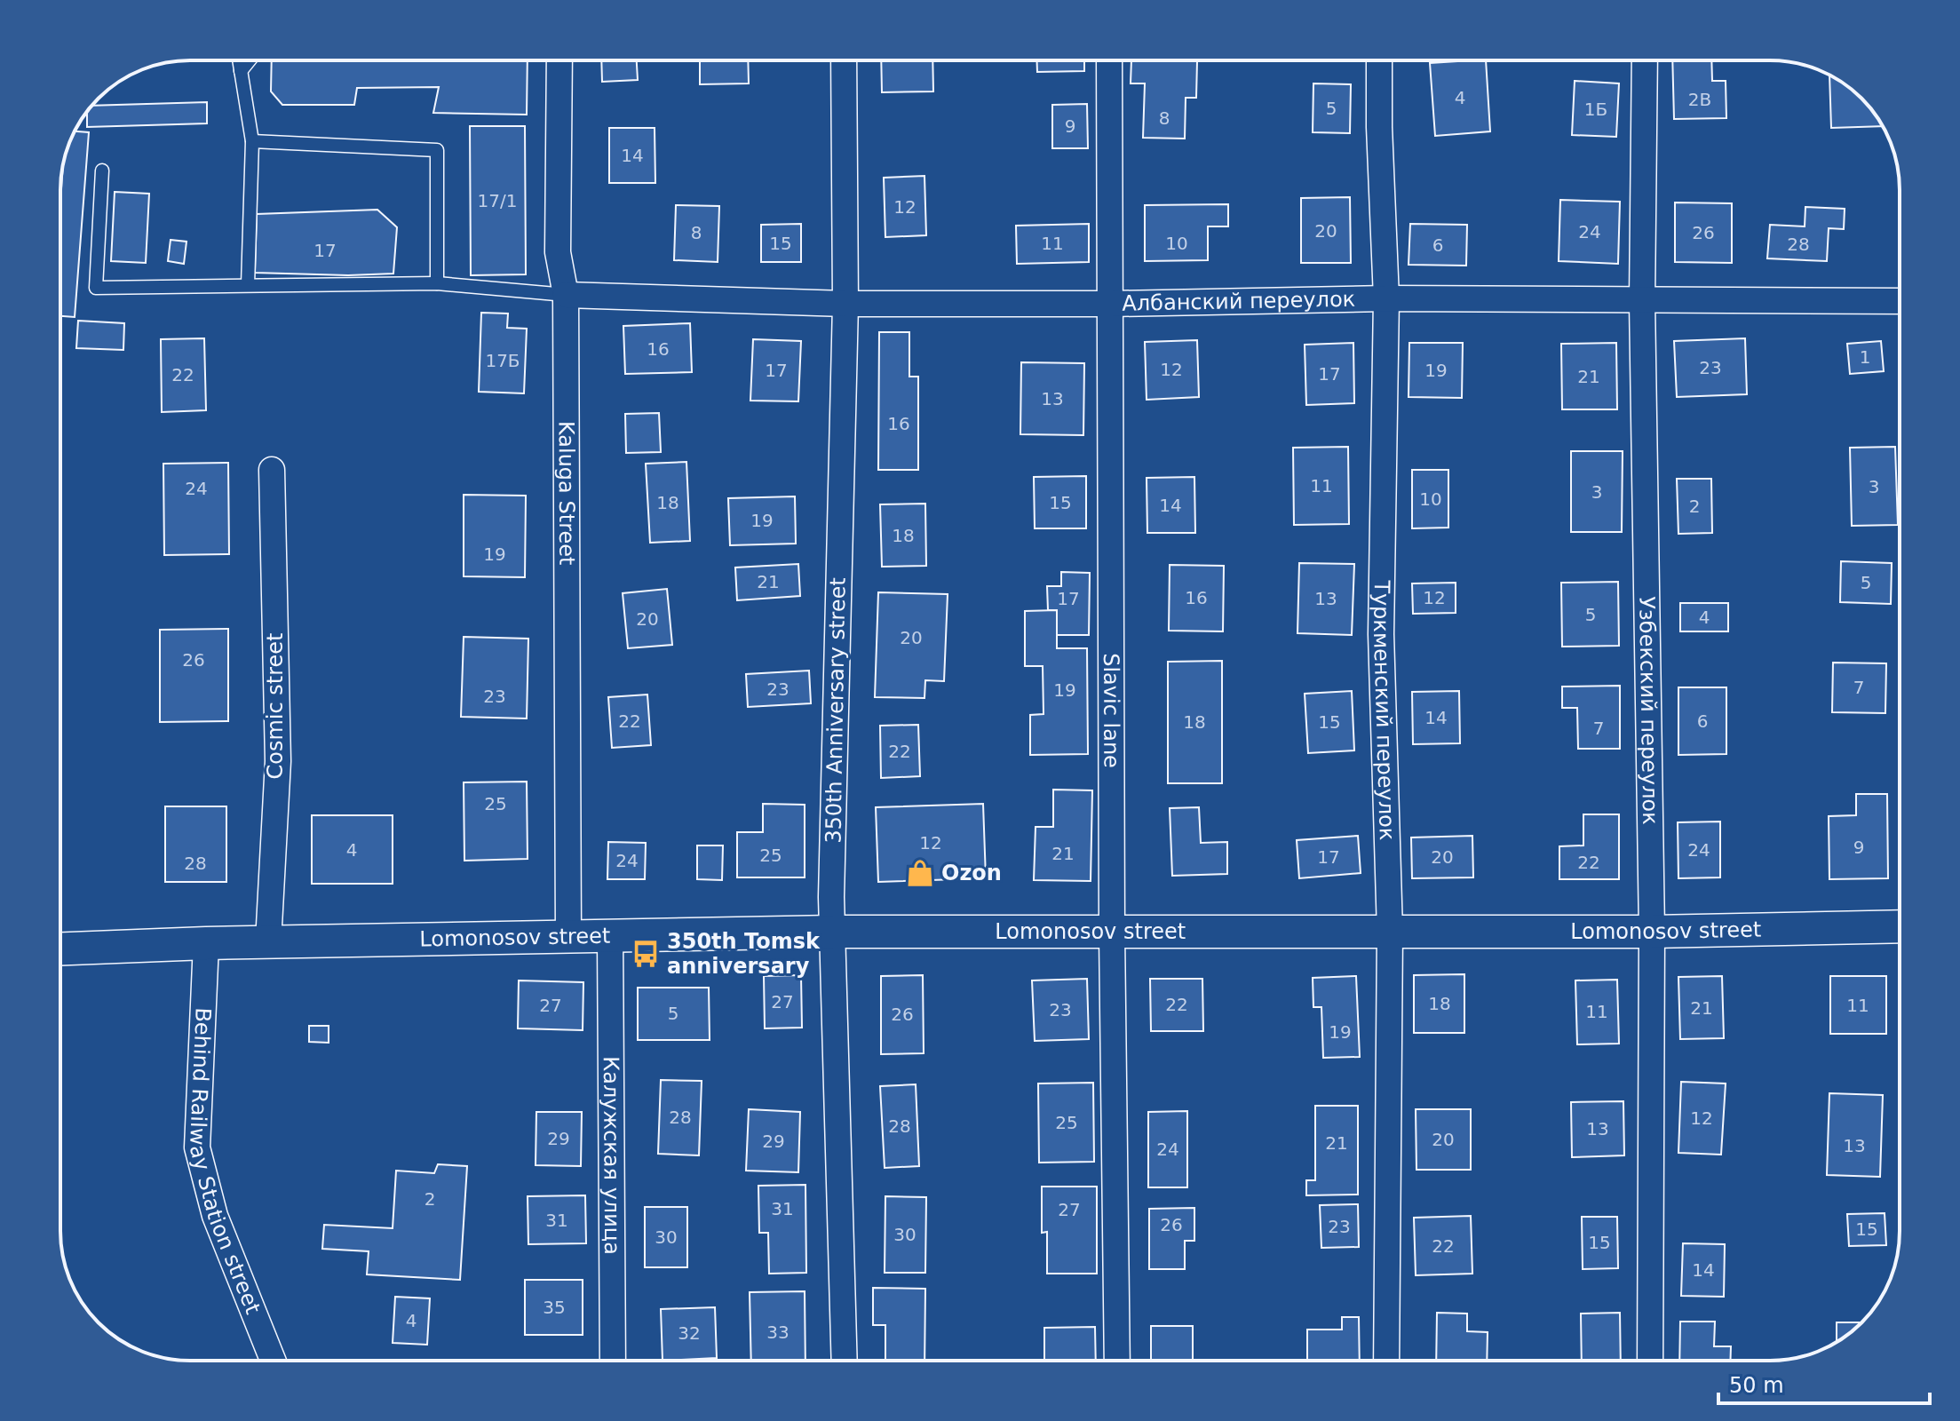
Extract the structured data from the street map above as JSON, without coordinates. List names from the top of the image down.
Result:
{
  "streets": {
    "street": [
      "Албанский переулок",
      "Kaluga Street",
      "Cosmic street",
      "350th Anniversary street",
      "Slavic lane",
      "Туркменский переулок",
      "Узбекский переулок",
      "Lomonosov street",
      "Калужская улица",
      "Behind Railway Station street"
    ]
  },
  "crossings": [
    ["Албанский переулок", "Kaluga Street"],
    ["Албанский переулок", "350th Anniversary street"],
    ["Албанский переулок", "Slavic lane"],
    ["Албанский переулок", "Туркменский переулок"],
    ["Албанский переулок", "Узбекский переулок"],
    ["Kaluga Street", "Lomonosov street"],
    ["Cosmic street", "Lomonosov street"],
    ["350th Anniversary street", "Lomonosov street"],
    ["Slavic lane", "Lomonosov street"],
    ["Туркменский переулок", "Lomonosov street"],
    ["Узбекский переулок", "Lomonosov street"],
    ["Lomonosov street", "Калужская улица"],
    ["Lomonosov street", "Behind Railway Station street"]
  ],
  "places": {
    "shop": ["Ozon"],
    "bus stop": ["350th Tomsk anniversary"]
  },
  "house_numbers": [
    "4",
    "2В",
    "5",
    "1Б",
    "8",
    "9",
    "14",
    "17/1",
    "12",
    "20",
    "24",
    "8",
    "26",
    "15",
    "11",
    "10",
    "28",
    "6",
    "17",
    "16",
    "1",
    "17Б",
    "23",
    "12",
    "17",
    "19",
    "17",
    "22",
    "21",
    "13",
    "16",
    "11",
    "3",
    "24",
    "3",
    "10",
    "18",
    "15",
    "14",
    "2",
    "19",
    "18",
    "19",
    "21",
    "5",
    "16",
    "12",
    "17",
    "13",
    "5",
    "4",
    "20",
    "20",
    "26",
    "7",
    "23",
    "19",
    "23",
    "14",
    "22",
    "6",
    "18",
    "15",
    "7",
    "22",
    "25",
    "12",
    "9",
    "4",
    "24",
    "21",
    "25",
    "17",
    "20",
    "24",
    "22",
    "28",
    "27",
    "18",
    "22",
    "27",
    "11",
    "21",
    "23",
    "11",
    "5",
    "26",
    "19",
    "28",
    "12",
    "25",
    "28",
    "13",
    "29",
    "20",
    "29",
    "21",
    "13",
    "24",
    "2",
    "31",
    "27",
    "31",
    "26",
    "23",
    "15",
    "30",
    "30",
    "15",
    "22",
    "14",
    "35",
    "4",
    "33",
    "32"
  ],
  "scale_bar": "50 m"
}
